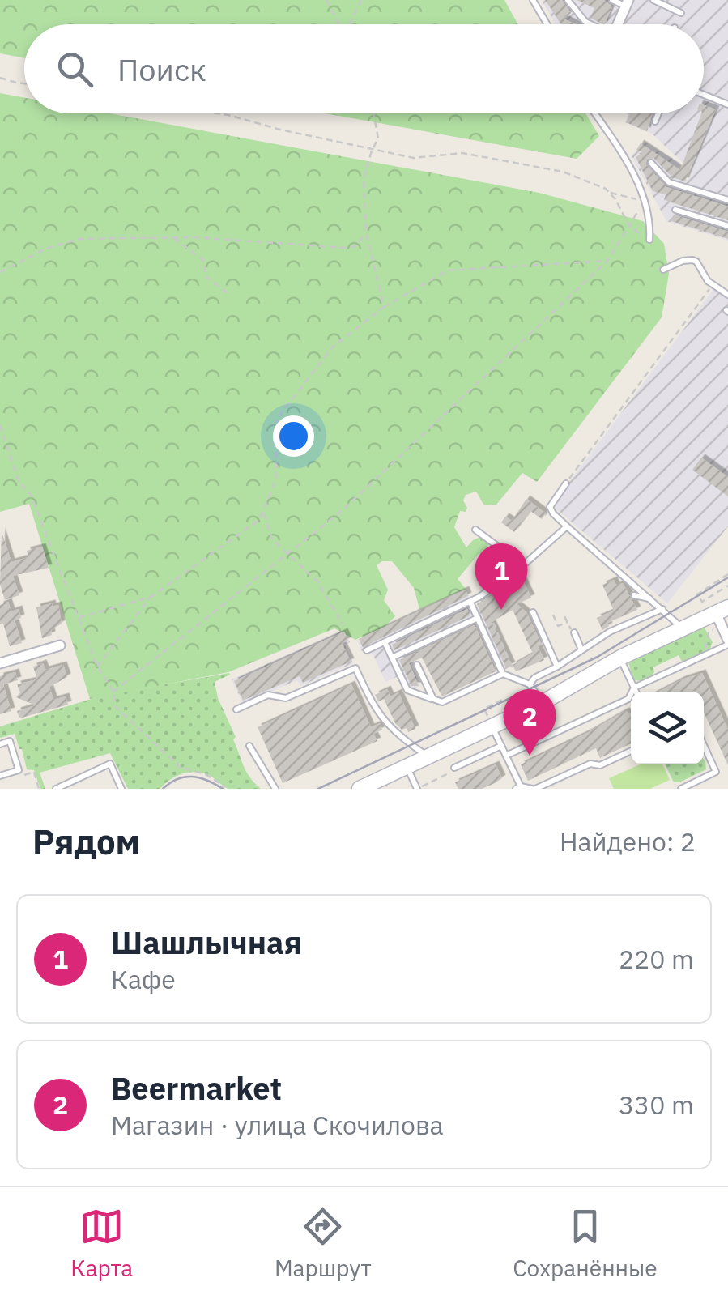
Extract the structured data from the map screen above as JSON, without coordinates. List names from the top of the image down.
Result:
{
  "page": {
    "search": "Поиск",
    "pins": ["1", "2"],
    "heading": ["Рядом", "Найдено: 2"],
    "list": [
      {
        "mark": "1",
        "name": "Шашлычная",
        "note": "Кафе",
        "value": "220 m"
      },
      {
        "mark": "2",
        "name": "Beermarket",
        "note": "Магазин · улица Скочилова",
        "value": "330 m"
      }
    ],
    "nav": ["Карта", "Маршрут", "Сохранённые"]
  }
}
